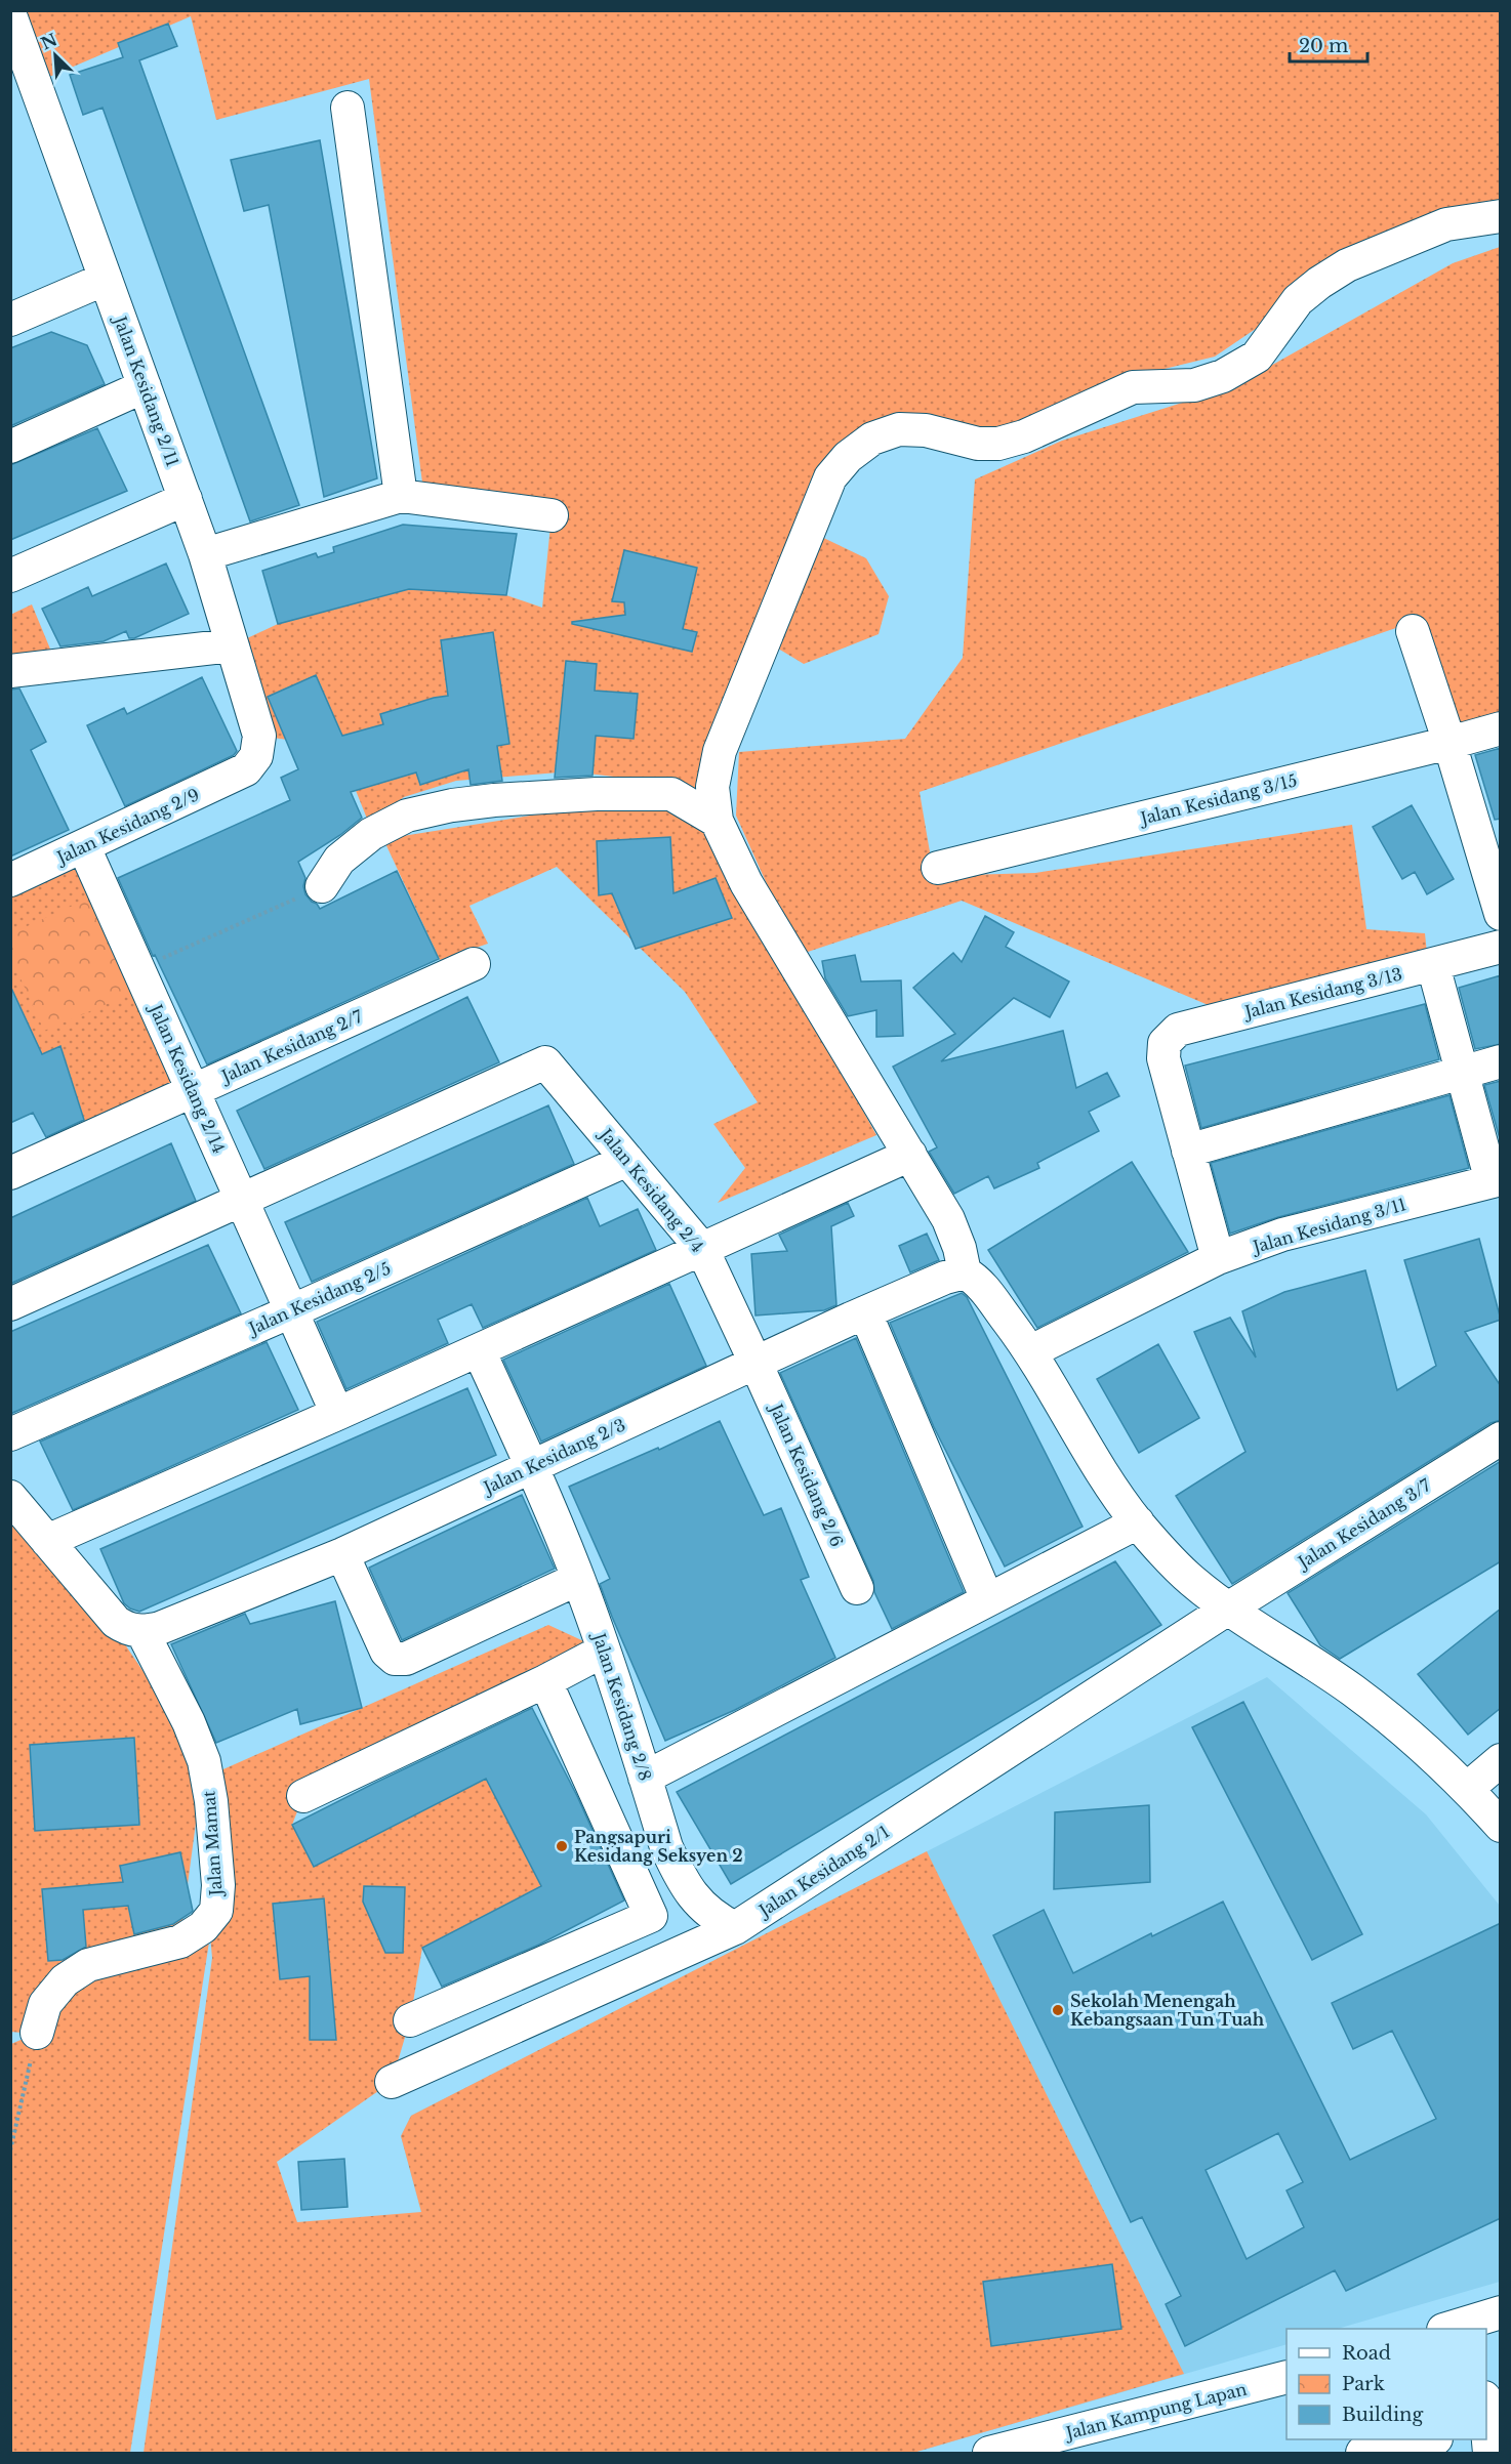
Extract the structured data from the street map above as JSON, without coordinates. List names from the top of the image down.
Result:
{
  "streets": {
    "street": [
      "Jalan Kesidang 2/11",
      "Jalan Kesidang 3/15",
      "Jalan Kesidang 2/9",
      "Jalan Kesidang 3/13",
      "Jalan Kesidang 2/7",
      "Jalan Kesidang 2/14",
      "Jalan Kesidang 2/4",
      "Jalan Kesidang 3/11",
      "Jalan Kesidang 2/5",
      "Jalan Kesidang 2/3",
      "Jalan Kesidang 2/6",
      "Jalan Kesidang 3/7",
      "Jalan Kesidang 2/8",
      "Jalan Mamat",
      "Jalan Kesidang 2/1",
      "Jalan Kampung Lapan"
    ]
  },
  "crossings": [
    ["Jalan Kesidang 2/11", "Jalan Kesidang 2/9"],
    ["Jalan Kesidang 2/9", "Jalan Kesidang 2/14"],
    ["Jalan Kesidang 2/7", "Jalan Kesidang 2/14"],
    ["Jalan Kesidang 2/14", "Jalan Kesidang 2/4"],
    ["Jalan Kesidang 2/14", "Jalan Kesidang 2/5"],
    ["Jalan Kesidang 2/4", "Jalan Kesidang 2/5"],
    ["Jalan Kesidang 2/4", "Jalan Kesidang 2/3"],
    ["Jalan Kesidang 2/4", "Jalan Kesidang 2/6"],
    ["Jalan Kesidang 2/3", "Jalan Kesidang 2/6"],
    ["Jalan Kesidang 2/3", "Jalan Kesidang 2/8"],
    ["Jalan Kesidang 2/3", "Jalan Mamat"],
    ["Jalan Kesidang 3/7", "Jalan Kesidang 2/1"],
    ["Jalan Kesidang 2/8", "Jalan Kesidang 2/1"]
  ],
  "places": ["Pangsapuri Kesidang Seksyen 2", "Sekolah Menengah Kebangsaan Tun Tuah"],
  "legend": ["Road", "Park", "Building"],
  "scale_bar": "20 m",
  "north": "top left"
}
